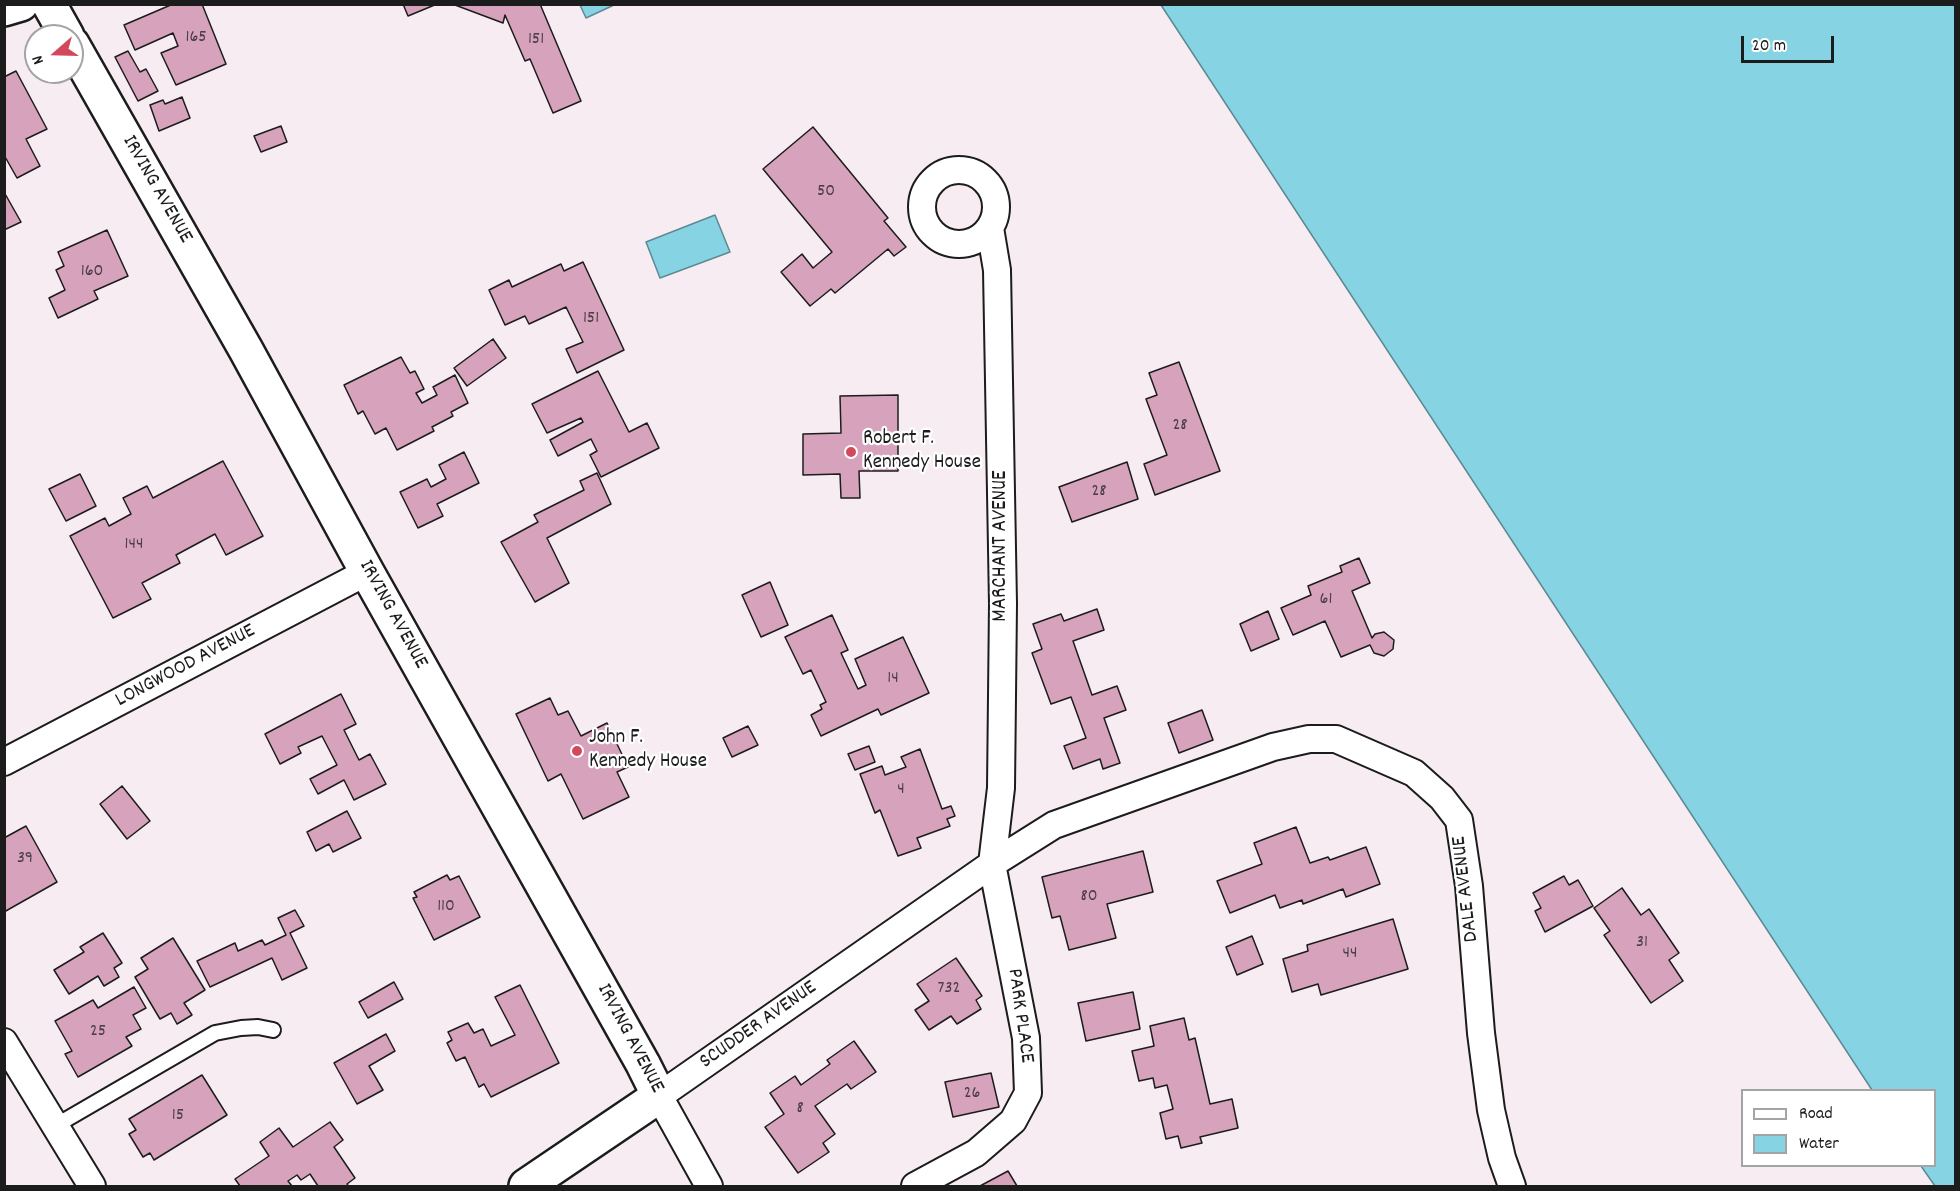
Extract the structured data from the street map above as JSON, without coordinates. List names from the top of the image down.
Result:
{
  "streets": {
    "street": [
      "IRVING AVENUE",
      "MARCHANT AVENUE",
      "LONGWOOD AVENUE",
      "DALE AVENUE",
      "PARK PLACE",
      "SCUDDER AVENUE"
    ]
  },
  "crossings": [
    ["IRVING AVENUE", "LONGWOOD AVENUE"],
    ["IRVING AVENUE", "SCUDDER AVENUE"],
    ["MARCHANT AVENUE", "DALE AVENUE"],
    ["MARCHANT AVENUE", "PARK PLACE"],
    ["MARCHANT AVENUE", "SCUDDER AVENUE"],
    ["DALE AVENUE", "PARK PLACE"],
    ["DALE AVENUE", "SCUDDER AVENUE"],
    ["PARK PLACE", "SCUDDER AVENUE"]
  ],
  "places": ["Robert F. Kennedy House", "John F. Kennedy House"],
  "house_numbers": [
    "165",
    "151",
    "50",
    "160",
    "151",
    "28",
    "28",
    "144",
    "61",
    "14",
    "4",
    "39",
    "80",
    "110",
    "31",
    "44",
    "732",
    "25",
    "26",
    "8",
    "15"
  ],
  "legend": ["Road", "Water"],
  "scale_bar": "20 m",
  "north": "left"
}
